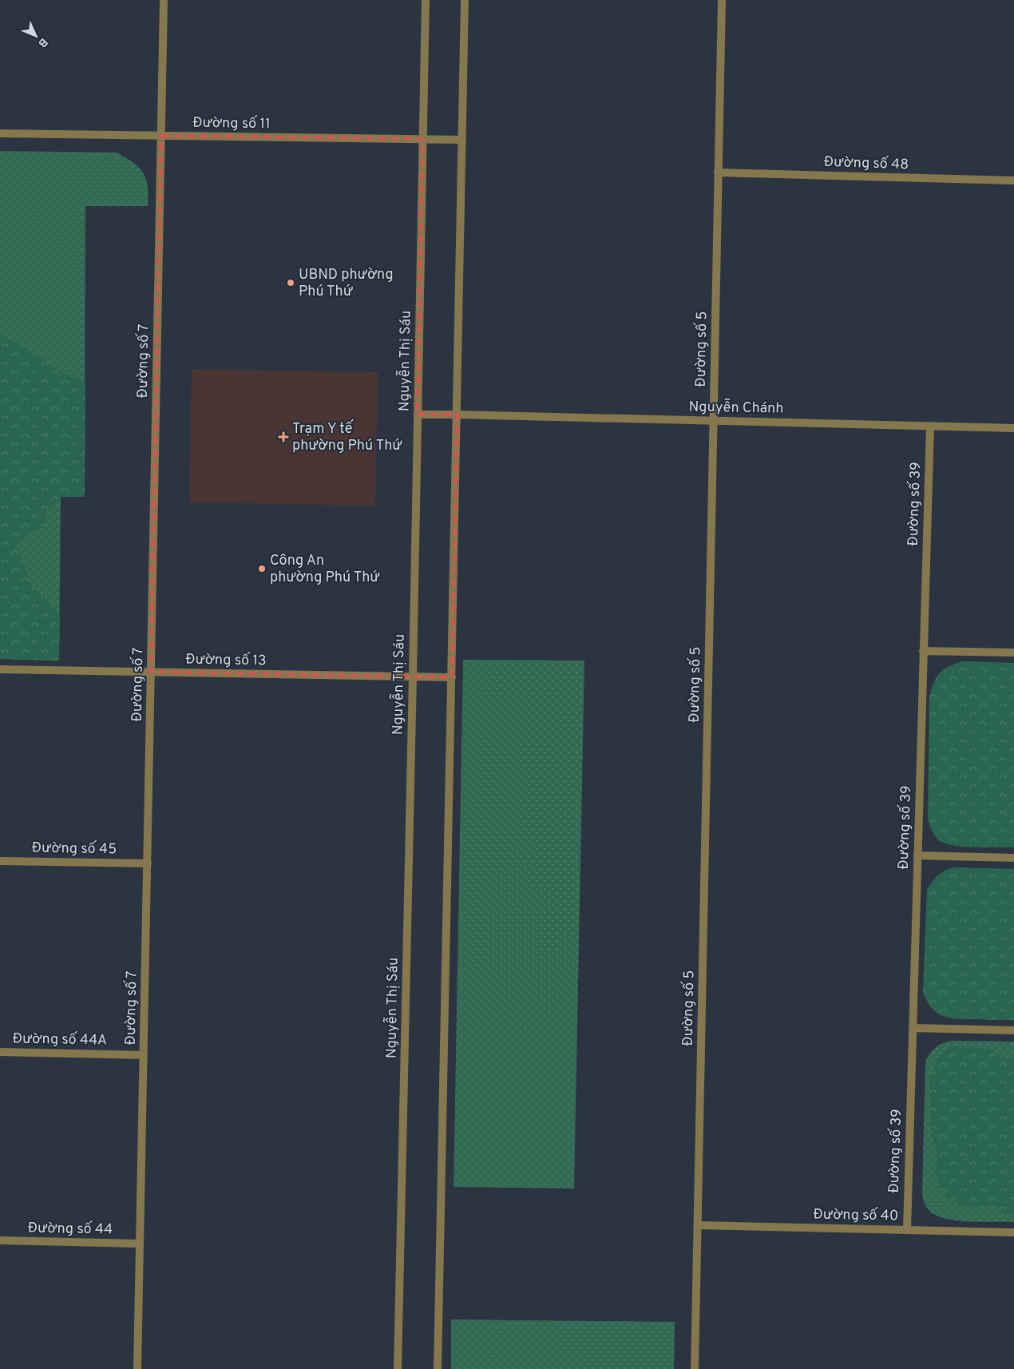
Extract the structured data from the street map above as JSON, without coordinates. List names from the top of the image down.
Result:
{
  "streets": {
    "street": [
      "Đường số 11",
      "Đường số 48",
      "Đường số 5",
      "Đường số 7",
      "Nguyễn Thị Sáu",
      "Nguyễn Chánh",
      "Đường số 39",
      "Đường số 13",
      "Đường số 45",
      "Đường số 44A",
      "Đường số 40",
      "Đường số 44"
    ]
  },
  "crossings": [
    ["Đường số 11", "Đường số 7"],
    ["Đường số 11", "Nguyễn Thị Sáu"],
    ["Đường số 48", "Đường số 5"],
    ["Đường số 5", "Nguyễn Chánh"],
    ["Đường số 5", "Đường số 40"],
    ["Đường số 7", "Đường số 13"],
    ["Đường số 7", "Đường số 45"],
    ["Đường số 7", "Đường số 44A"],
    ["Đường số 7", "Đường số 44"],
    ["Nguyễn Thị Sáu", "Nguyễn Chánh"],
    ["Nguyễn Thị Sáu", "Đường số 13"],
    ["Nguyễn Chánh", "Đường số 39"],
    ["Đường số 39", "Đường số 40"]
  ],
  "places": {
    "other": ["UBND phường Phú Thứ", "Công An phường Phú Thứ"],
    "health": ["Trạm Y tế phường Phú Thứ"]
  },
  "north": "bottom right"
}
